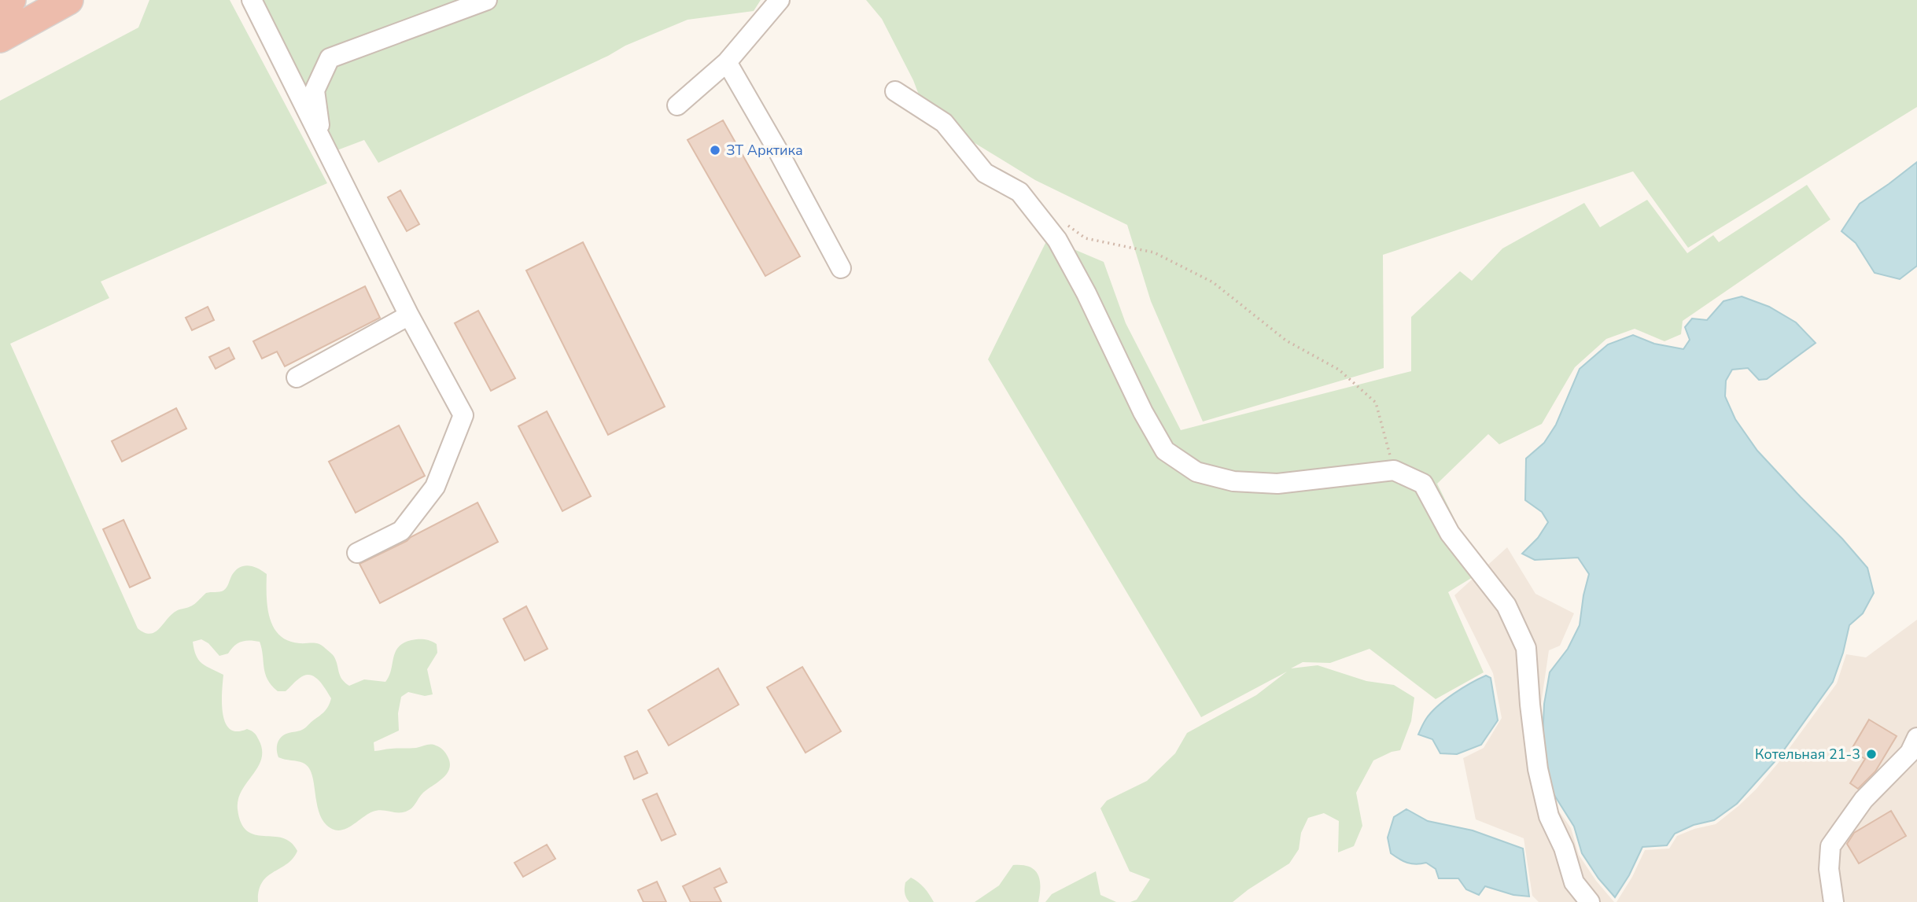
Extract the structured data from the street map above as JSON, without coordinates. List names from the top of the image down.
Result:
{
  "places": ["ЗТ Арктика", "Котельная 21-3"]
}
